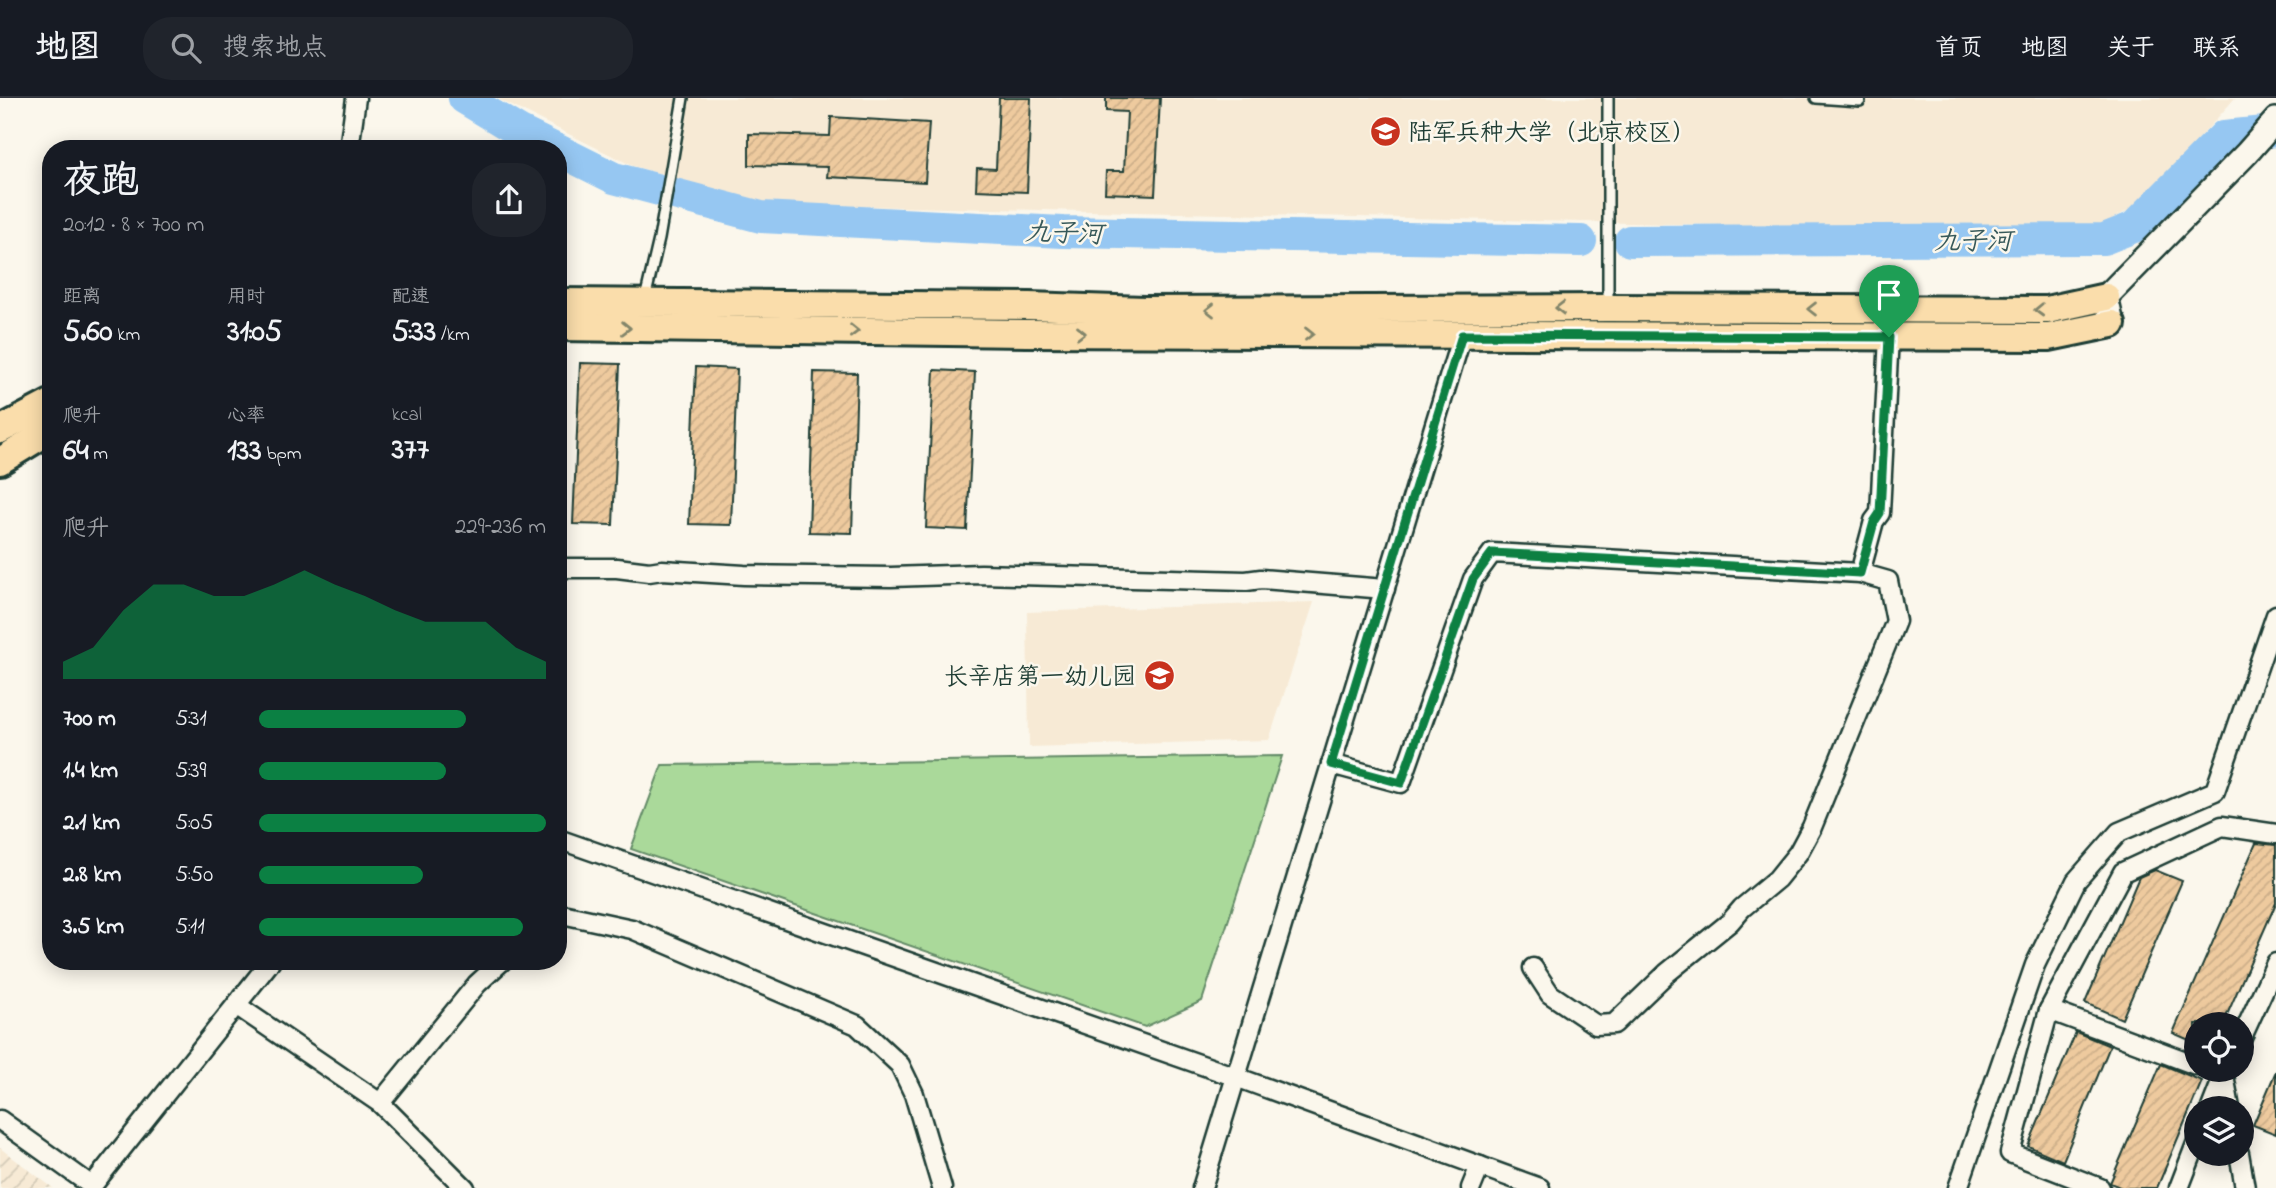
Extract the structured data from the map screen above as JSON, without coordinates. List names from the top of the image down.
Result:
{
  "water": ["九子河"],
  "places": {
    "school or university": ["陆军兵种大学（北京校区）", "长辛店第一幼儿园"]
  },
  "page": {
    "header": "地图",
    "search": "搜索地点",
    "nav": [
      "首页",
      "地图",
      "关于",
      "联系"
    ],
    "heading": ["夜跑", "20:12 · 8 × 700 m"],
    "stats": [
      ["距离", "5.60 km"],
      ["用时", "31:05"],
      ["配速", "5:33 /km"],
      ["爬升", "64 m"],
      ["心率", "133 bpm"],
      ["kcal", "377"]
    ],
    "chart": ["爬升", "229–236 m"],
    "list": [
      {
        "name": "700 m",
        "note": "5:31"
      },
      {
        "name": "1.4 km",
        "note": "5:39"
      },
      {
        "name": "2.1 km",
        "note": "5:05"
      },
      {
        "name": "2.8 km",
        "note": "5:50"
      },
      {
        "name": "3.5 km",
        "note": "5:11"
      }
    ]
  }
}
